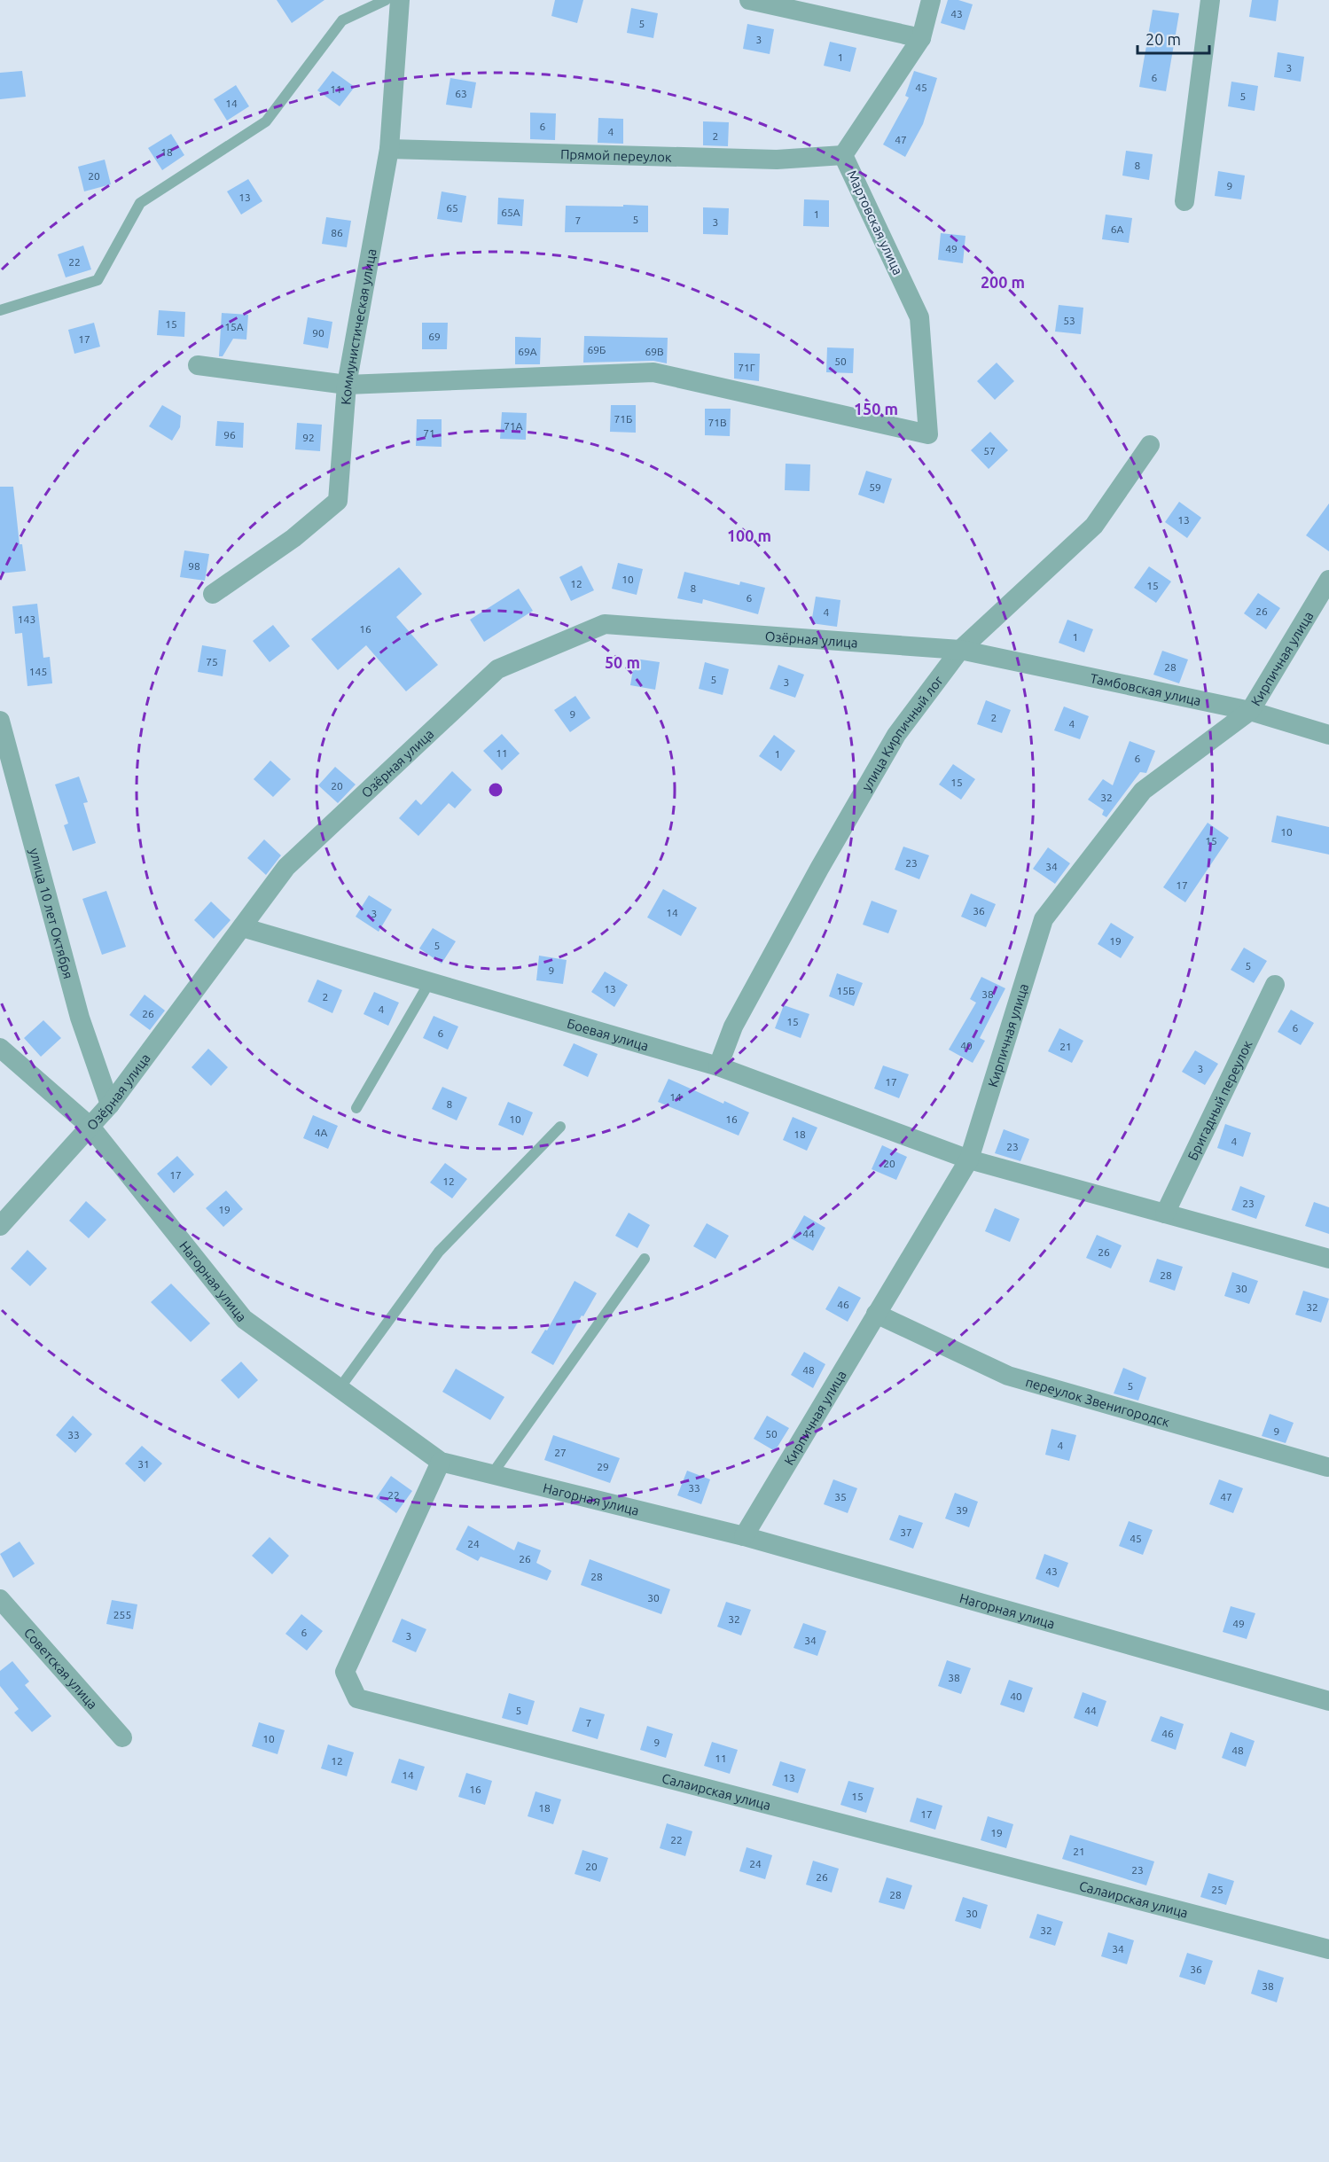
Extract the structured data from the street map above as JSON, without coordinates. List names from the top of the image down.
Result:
{
  "streets": {
    "street": [
      "Прямой переулок",
      "Мартовская улица",
      "Коммунистическая улица",
      "Озёрная улица",
      "Кирпичная улица",
      "Тамбовская улица",
      "улица Кирпичный лог",
      "улица 10 лет Октября",
      "Боевая улица",
      "Бригадный переулок",
      "Нагорная улица",
      "переулок Звенигородск",
      "Советская улица",
      "Салаирская улица"
    ]
  },
  "crossings": [
    ["Прямой переулок", "Мартовская улица"],
    ["Прямой переулок", "Коммунистическая улица"],
    ["Мартовская улица", "Коммунистическая улица"],
    ["Озёрная улица", "Тамбовская улица"],
    ["Озёрная улица", "улица Кирпичный лог"],
    ["Озёрная улица", "улица 10 лет Октября"],
    ["Озёрная улица", "Боевая улица"],
    ["Озёрная улица", "Нагорная улица"],
    ["Кирпичная улица", "Тамбовская улица"],
    ["Кирпичная улица", "Боевая улица"],
    ["Кирпичная улица", "Нагорная улица"],
    ["Кирпичная улица", "переулок Звенигородск"],
    ["Тамбовская улица", "улица Кирпичный лог"],
    ["улица Кирпичный лог", "Боевая улица"],
    ["Боевая улица", "Бригадный переулок"],
    ["Нагорная улица", "Салаирская улица"]
  ],
  "house_numbers": [
    "43",
    "5",
    "3",
    "1",
    "3",
    "6",
    "45",
    "11",
    "63",
    "5",
    "14",
    "6",
    "4",
    "2",
    "47",
    "18",
    "8",
    "20",
    "9",
    "13",
    "65",
    "65А",
    "1",
    "5",
    "7",
    "3",
    "6А",
    "86",
    "49",
    "22",
    "53",
    "15",
    "15А",
    "90",
    "69",
    "17",
    "69Б",
    "69А",
    "69В",
    "50",
    "71Г",
    "71Б",
    "71В",
    "71А",
    "71",
    "96",
    "92",
    "57",
    "59",
    "13",
    "98",
    "10",
    "12",
    "15",
    "8",
    "6",
    "26",
    "4",
    "143",
    "16",
    "1",
    "75",
    "28",
    "145",
    "5",
    "3",
    "9",
    "2",
    "4",
    "11",
    "1",
    "6",
    "15",
    "20",
    "32",
    "10",
    "15",
    "23",
    "34",
    "17",
    "36",
    "14",
    "3",
    "19",
    "5",
    "5",
    "9",
    "13",
    "15Б",
    "38",
    "2",
    "4",
    "26",
    "15",
    "6",
    "6",
    "40",
    "21",
    "3",
    "17",
    "14",
    "8",
    "10",
    "16",
    "4А",
    "18",
    "4",
    "23",
    "20",
    "17",
    "12",
    "23",
    "19",
    "44",
    "26",
    "28",
    "30",
    "46",
    "32",
    "48",
    "5",
    "9",
    "50",
    "33",
    "4",
    "27",
    "31",
    "29",
    "33",
    "22",
    "35",
    "47",
    "39",
    "37",
    "45",
    "24",
    "26",
    "43",
    "28",
    "30",
    "255",
    "32",
    "49",
    "6",
    "3",
    "34",
    "38",
    "40",
    "5",
    "44",
    "7",
    "46",
    "10",
    "9",
    "48",
    "11",
    "12",
    "14",
    "13",
    "16",
    "15",
    "18",
    "17",
    "19",
    "22",
    "21",
    "24",
    "20",
    "23",
    "26",
    "25",
    "28",
    "30",
    "32",
    "34",
    "36",
    "38"
  ],
  "scale_bar": "20 m",
  "rings": [
    "200 m",
    "150 m",
    "100 m",
    "50 m"
  ]
}
